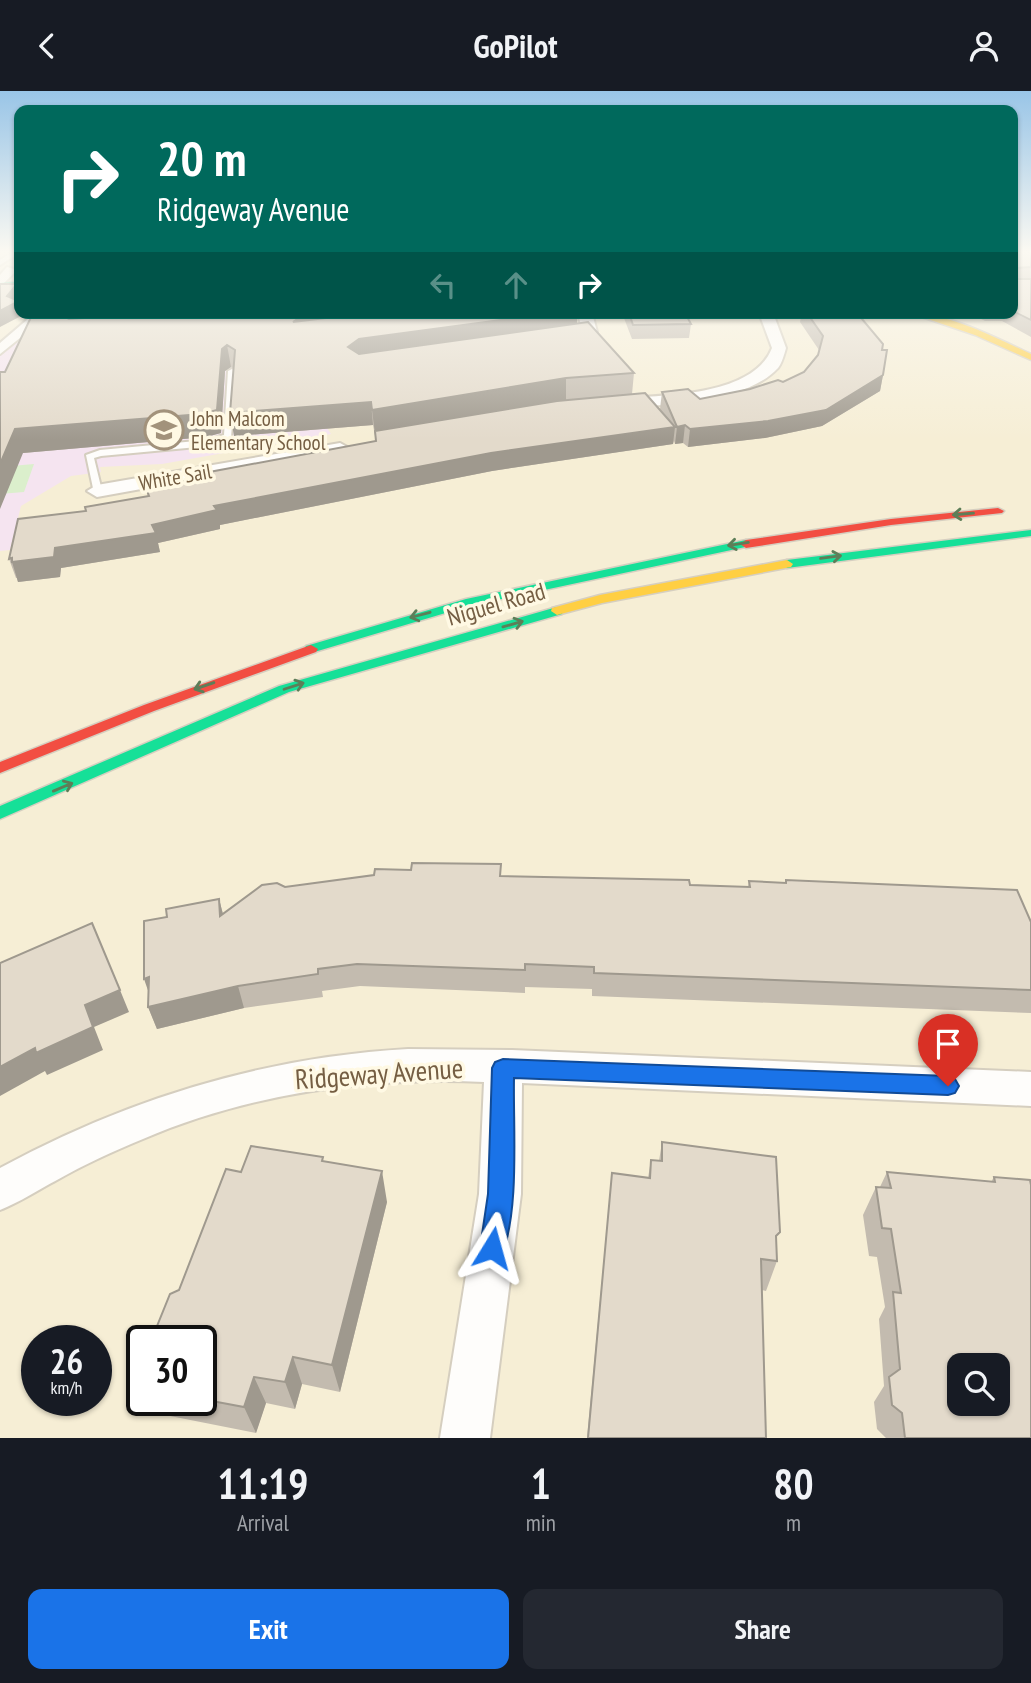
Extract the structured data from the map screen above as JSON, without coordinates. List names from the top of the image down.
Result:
{
  "streets": {
    "main road": ["Niguel Road"],
    "street": ["White Sail", "Ridgeway Avenue"]
  },
  "places": {
    "school or university": ["John Malcom Elementary School"]
  },
  "page": {
    "header": "GoPilot",
    "turn": ["20 m", "Ridgeway Avenue"],
    "speed": "26 km/h",
    "limit": "30",
    "eta": [
      "11:19",
      "Arrival",
      "1",
      "min",
      "80",
      "m"
    ],
    "buttons": ["Exit", "Share"]
  }
}
